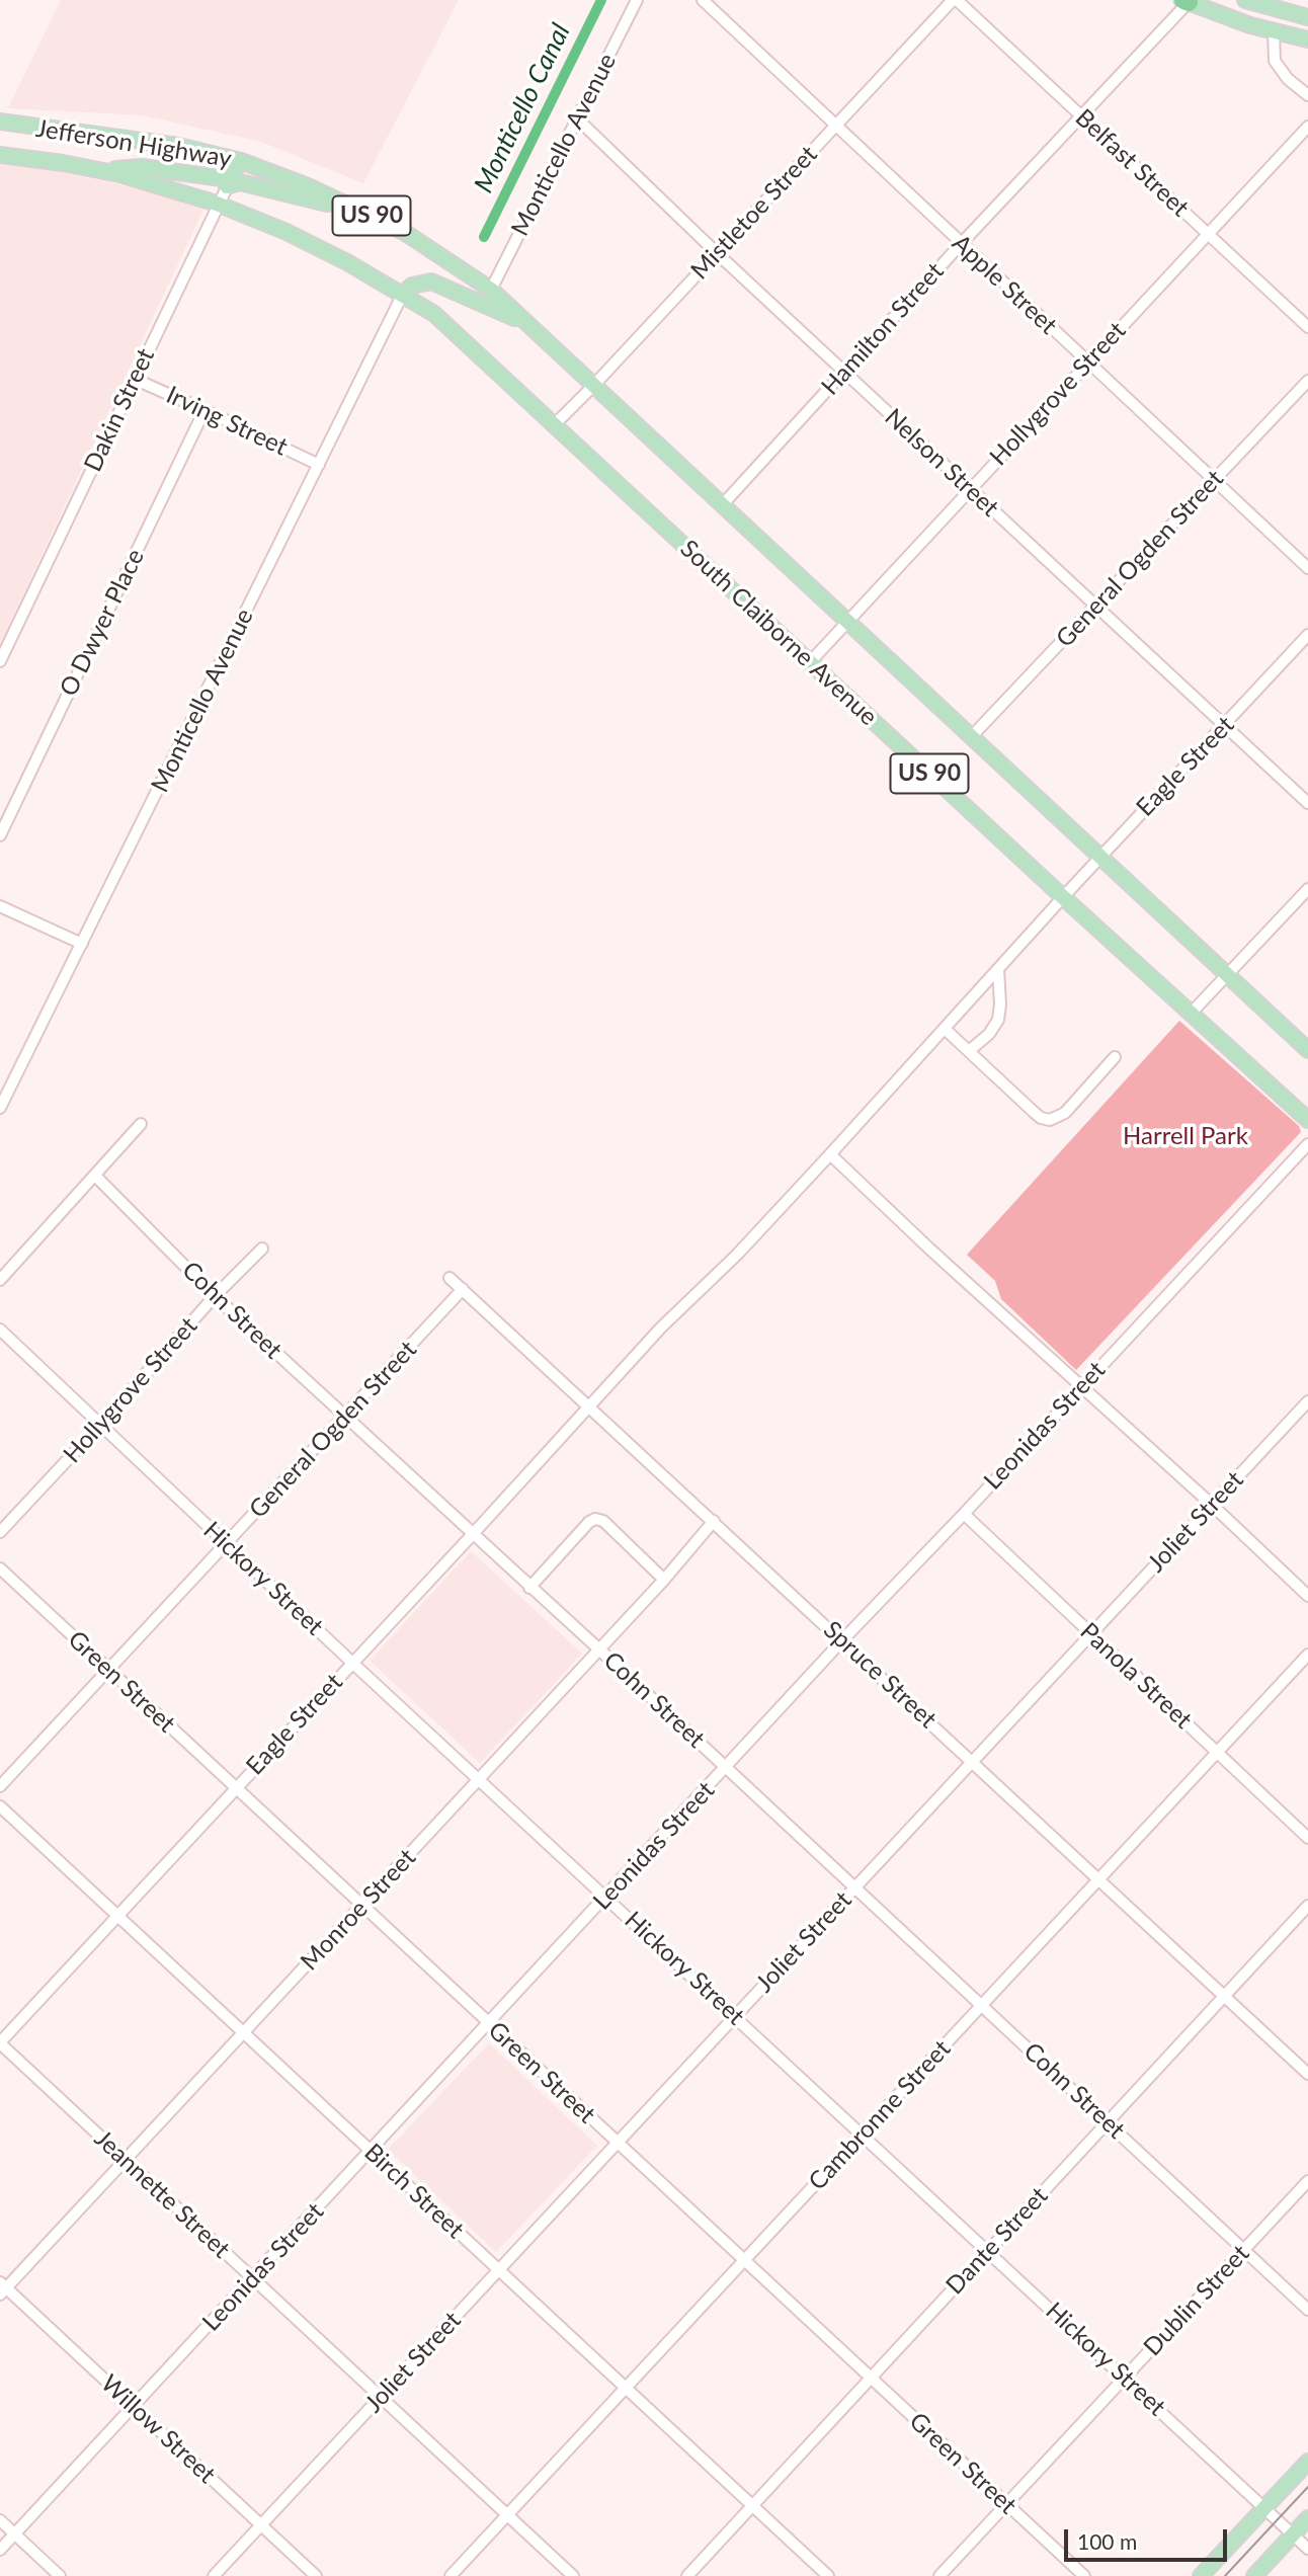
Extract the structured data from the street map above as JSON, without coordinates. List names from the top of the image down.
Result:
{
  "streets": {
    "main road": ["Jefferson Highway", "US 90", "South Claiborne Avenue"],
    "street": [
      "Monticello Avenue",
      "Belfast Street",
      "Mistletoe Street",
      "Apple Street",
      "Hamilton Street",
      "Hollygrove Street",
      "Dakin Street",
      "Irving Street",
      "Nelson Street",
      "General Ogden Street",
      "O Dwyer Place",
      "Eagle Street",
      "Cohn Street",
      "Leonidas Street",
      "Joliet Street",
      "Hickory Street",
      "Spruce Street",
      "Panola Street",
      "Green Street",
      "Monroe Street",
      "Cambronne Street",
      "Birch Street",
      "Jeannette Street",
      "Dante Street",
      "Dublin Street",
      "Willow Street"
    ]
  },
  "crossings": [
    ["Jefferson Highway", "Monticello Avenue"],
    ["Jefferson Highway", "US 90"],
    ["Jefferson Highway", "Dakin Street"],
    ["Jefferson Highway", "South Claiborne Avenue"],
    ["Monticello Avenue", "US 90"],
    ["Monticello Avenue", "Irving Street"],
    ["Monticello Avenue", "Nelson Street"],
    ["Monticello Avenue", "South Claiborne Avenue"],
    ["Belfast Street", "Mistletoe Street"],
    ["Belfast Street", "Hamilton Street"],
    ["Belfast Street", "Hollygrove Street"],
    ["Mistletoe Street", "US 90"],
    ["Mistletoe Street", "Apple Street"],
    ["Mistletoe Street", "Nelson Street"],
    ["Mistletoe Street", "South Claiborne Avenue"],
    ["US 90", "Hamilton Street"],
    ["US 90", "Hollygrove Street"],
    ["US 90", "General Ogden Street"],
    ["US 90", "Eagle Street"],
    ["Apple Street", "Hamilton Street"],
    ["Apple Street", "Hollygrove Street"],
    ["Apple Street", "General Ogden Street"],
    ["Hamilton Street", "Nelson Street"],
    ["Hollygrove Street", "Nelson Street"],
    ["Hollygrove Street", "South Claiborne Avenue"],
    ["Hollygrove Street", "Cohn Street"],
    ["Hollygrove Street", "Hickory Street"],
    ["Dakin Street", "Irving Street"],
    ["Irving Street", "O Dwyer Place"],
    ["Nelson Street", "General Ogden Street"],
    ["Nelson Street", "Eagle Street"],
    ["General Ogden Street", "Cohn Street"],
    ["General Ogden Street", "Hickory Street"],
    ["General Ogden Street", "Spruce Street"],
    ["General Ogden Street", "Green Street"],
    ["South Claiborne Avenue", "Eagle Street"],
    ["Eagle Street", "Cohn Street"],
    ["Eagle Street", "Hickory Street"],
    ["Eagle Street", "Spruce Street"],
    ["Eagle Street", "Green Street"],
    ["Eagle Street", "Birch Street"],
    ["Eagle Street", "Jeannette Street"],
    ["Cohn Street", "Leonidas Street"],
    ["Cohn Street", "Joliet Street"],
    ["Cohn Street", "Monroe Street"],
    ["Cohn Street", "Cambronne Street"],
    ["Cohn Street", "Dante Street"],
    ["Cohn Street", "Dublin Street"],
    ["Leonidas Street", "Hickory Street"],
    ["Leonidas Street", "Spruce Street"],
    ["Leonidas Street", "Panola Street"],
    ["Leonidas Street", "Green Street"],
    ["Leonidas Street", "Birch Street"],
    ["Leonidas Street", "Jeannette Street"],
    ["Leonidas Street", "Willow Street"],
    ["Joliet Street", "Hickory Street"],
    ["Joliet Street", "Spruce Street"],
    ["Joliet Street", "Panola Street"],
    ["Joliet Street", "Green Street"],
    ["Joliet Street", "Birch Street"],
    ["Joliet Street", "Jeannette Street"],
    ["Joliet Street", "Willow Street"],
    ["Hickory Street", "Monroe Street"],
    ["Hickory Street", "Cambronne Street"],
    ["Hickory Street", "Dante Street"],
    ["Hickory Street", "Dublin Street"],
    ["Spruce Street", "Monroe Street"],
    ["Spruce Street", "Cambronne Street"],
    ["Spruce Street", "Dante Street"],
    ["Panola Street", "Cambronne Street"],
    ["Green Street", "Monroe Street"],
    ["Green Street", "Cambronne Street"],
    ["Green Street", "Dante Street"],
    ["Green Street", "Dublin Street"],
    ["Monroe Street", "Birch Street"],
    ["Monroe Street", "Jeannette Street"],
    ["Monroe Street", "Willow Street"],
    ["Cambronne Street", "Birch Street"],
    ["Cambronne Street", "Jeannette Street"],
    ["Birch Street", "Dante Street"]
  ],
  "water": ["Monticello Canal"],
  "parks": ["Harrell Park"],
  "scale_bar": "100 m"
}
